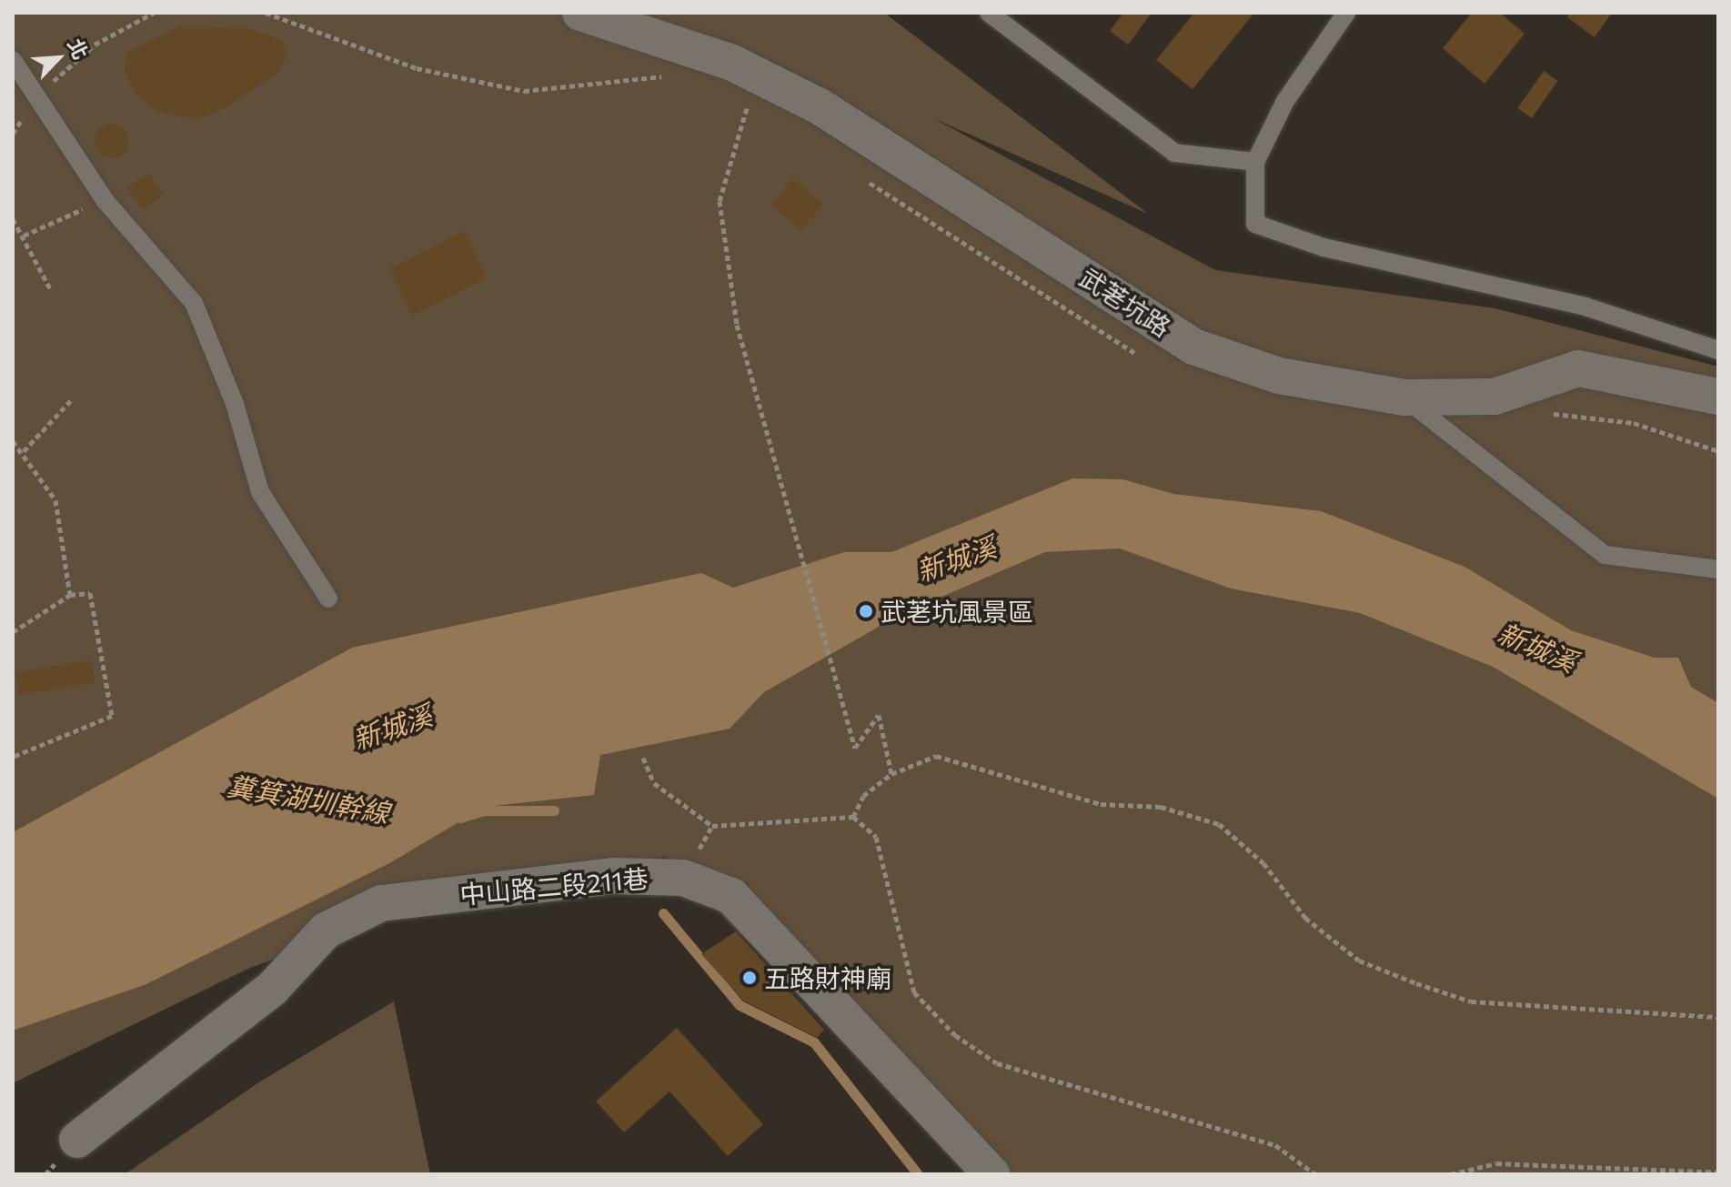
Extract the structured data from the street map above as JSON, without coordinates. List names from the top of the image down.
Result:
{
  "streets": {
    "street": ["武荖坑路", "中山路二段211巷"]
  },
  "water": ["新城溪", "糞箕湖圳幹線"],
  "places": ["武荖坑風景區", "五路財神廟"],
  "north": "top right"
}
